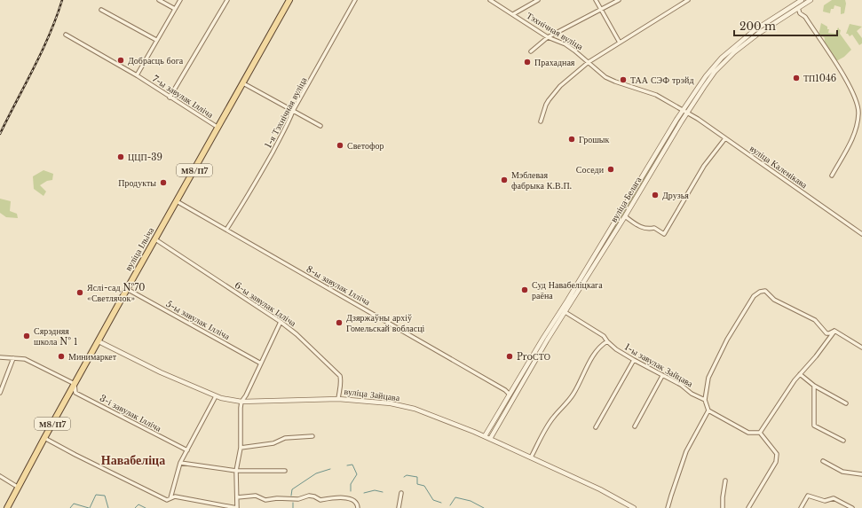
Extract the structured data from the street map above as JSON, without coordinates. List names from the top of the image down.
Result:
{
  "streets": {
    "main road": ["М8/П7", "вуліца Ільіча"],
    "street": [
      "Тэхнічная вуліца",
      "7-ы завулак Ілліча",
      "1-я Тэхнічная вуліца",
      "вуліца Каленікава",
      "вуліца Белага",
      "8-ы завулак Ілліча",
      "6-ы завулак Ілліча",
      "5-ы завулак Ілліча",
      "1-ы завулак Зайцава",
      "вуліца Зайцава",
      "3-і завулак Ілліча"
    ]
  },
  "crossings": [
    ["Тэхнічная вуліца", "вуліца Каленікава"],
    ["Тэхнічная вуліца", "вуліца Белага"],
    ["7-ы завулак Ілліча", "вуліца Ільіча"],
    ["1-я Тэхнічная вуліца", "8-ы завулак Ілліча"],
    ["вуліца Каленікава", "вуліца Белага"],
    ["вуліца Белага", "8-ы завулак Ілліча"],
    ["вуліца Белага", "1-ы завулак Зайцава"],
    ["вуліца Белага", "вуліца Зайцава"],
    ["вуліца Ільіча", "8-ы завулак Ілліча"],
    ["вуліца Ільіча", "6-ы завулак Ілліча"],
    ["вуліца Ільіча", "5-ы завулак Ілліча"],
    ["вуліца Ільіча", "вуліца Зайцава"],
    ["вуліца Ільіча", "3-і завулак Ілліча"],
    ["6-ы завулак Ілліча", "вуліца Зайцава"]
  ],
  "districts": ["Навабеліца"],
  "places": [
    "Добрасць бога",
    "Прахадная",
    "ТП1046",
    "ТАА СЭФ трэйд",
    "Грошык",
    "Светофор",
    "ЦЦП-39",
    "Соседи",
    "Мэблевая фабрыка К.В.П.",
    "Продукты",
    "Друзья",
    "Суд Навабеліцкага раёна",
    "Яслі-сад №70 «Светлячок»",
    "Дзяржаўны архіў Гомельскай вобласці",
    "Сярэдняя школа № 1",
    "Минимаркет",
    "ProСТО"
  ],
  "scale_bar": "200 m"
}
